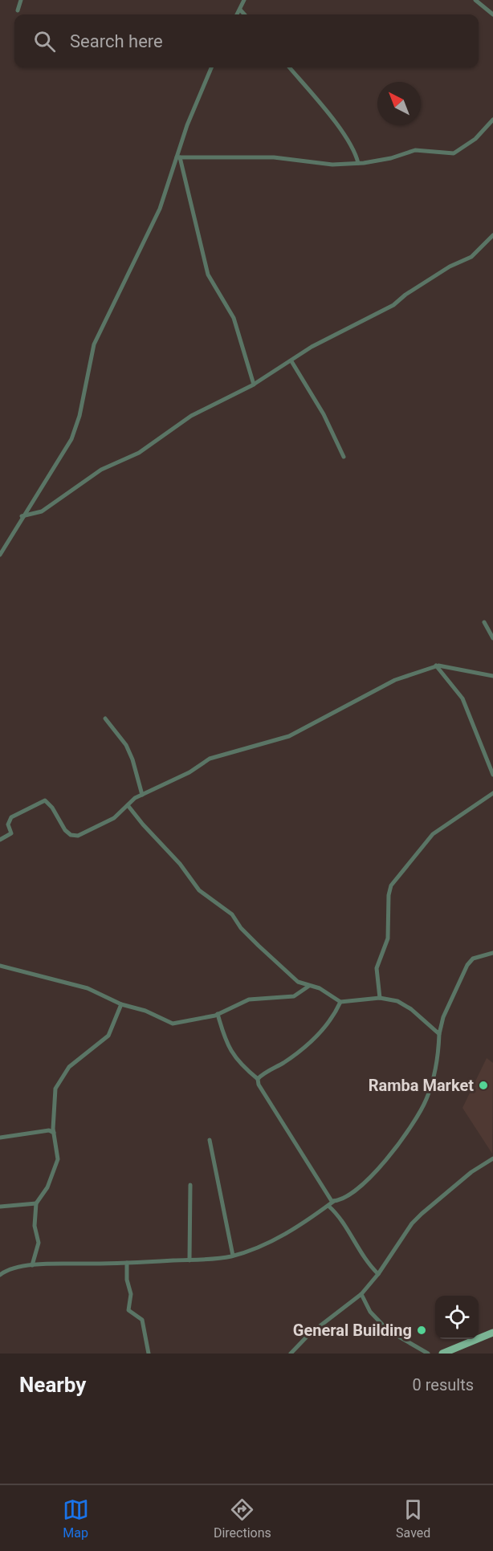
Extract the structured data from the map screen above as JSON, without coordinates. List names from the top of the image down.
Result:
{
  "places": ["Ramba Market", "General Building"],
  "north": "top left",
  "page": {
    "search": "Search here",
    "heading": ["Nearby", "0 results"],
    "nav": ["Map", "Directions", "Saved"]
  }
}
